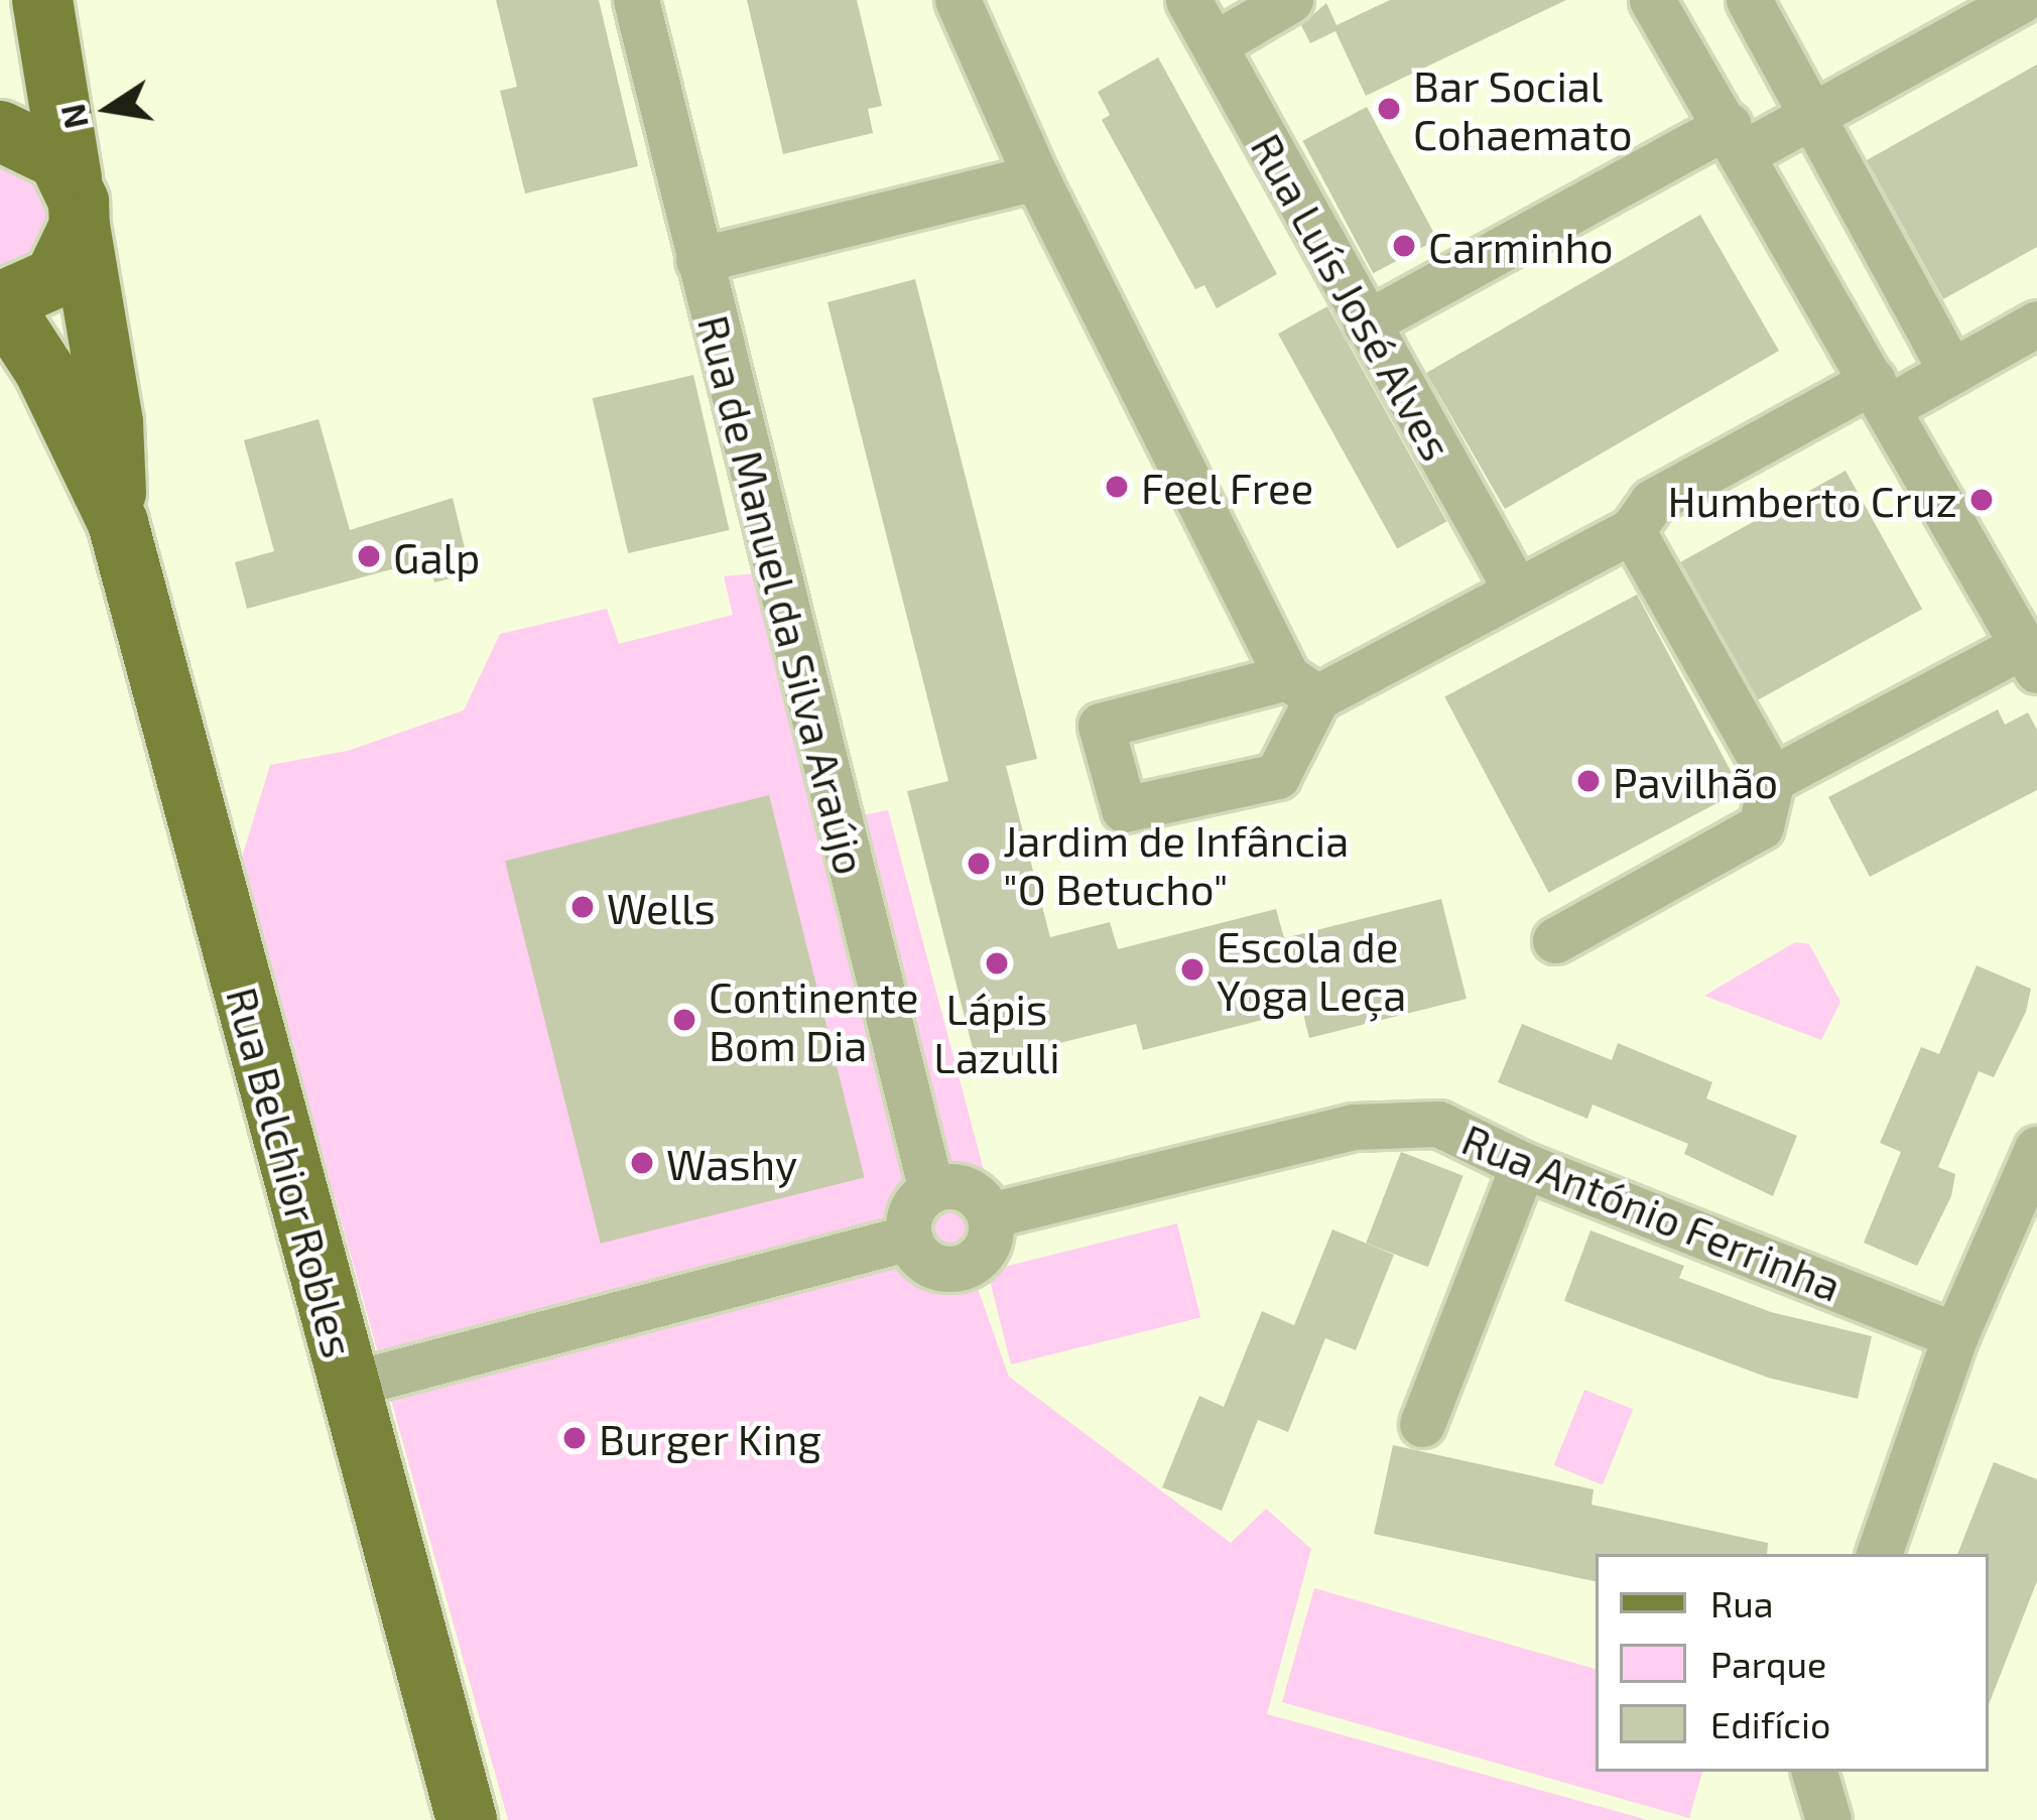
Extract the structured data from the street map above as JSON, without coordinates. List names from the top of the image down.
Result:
{
  "streets": {
    "main road": ["Rua Belchior Robles"],
    "street": ["Rua Luís José Alves", "Rua de Manuel da Silva Araújo", "Rua António Ferrinha"]
  },
  "crossings": [
    ["Rua de Manuel da Silva Araújo", "Rua António Ferrinha"]
  ],
  "places": [
    "Bar Social Cohaemato",
    "Carminho",
    "Feel Free",
    "Humberto Cruz",
    "Galp",
    "Pavilhão",
    "Jardim de Infância \"O Betucho\"",
    "Wells",
    "Lápis Lazulli",
    "Escola de Yoga Leça",
    "Continente Bom Dia",
    "Washy",
    "Burger King"
  ],
  "legend": ["Rua", "Parque", "Edifício"],
  "north": "left"
}
